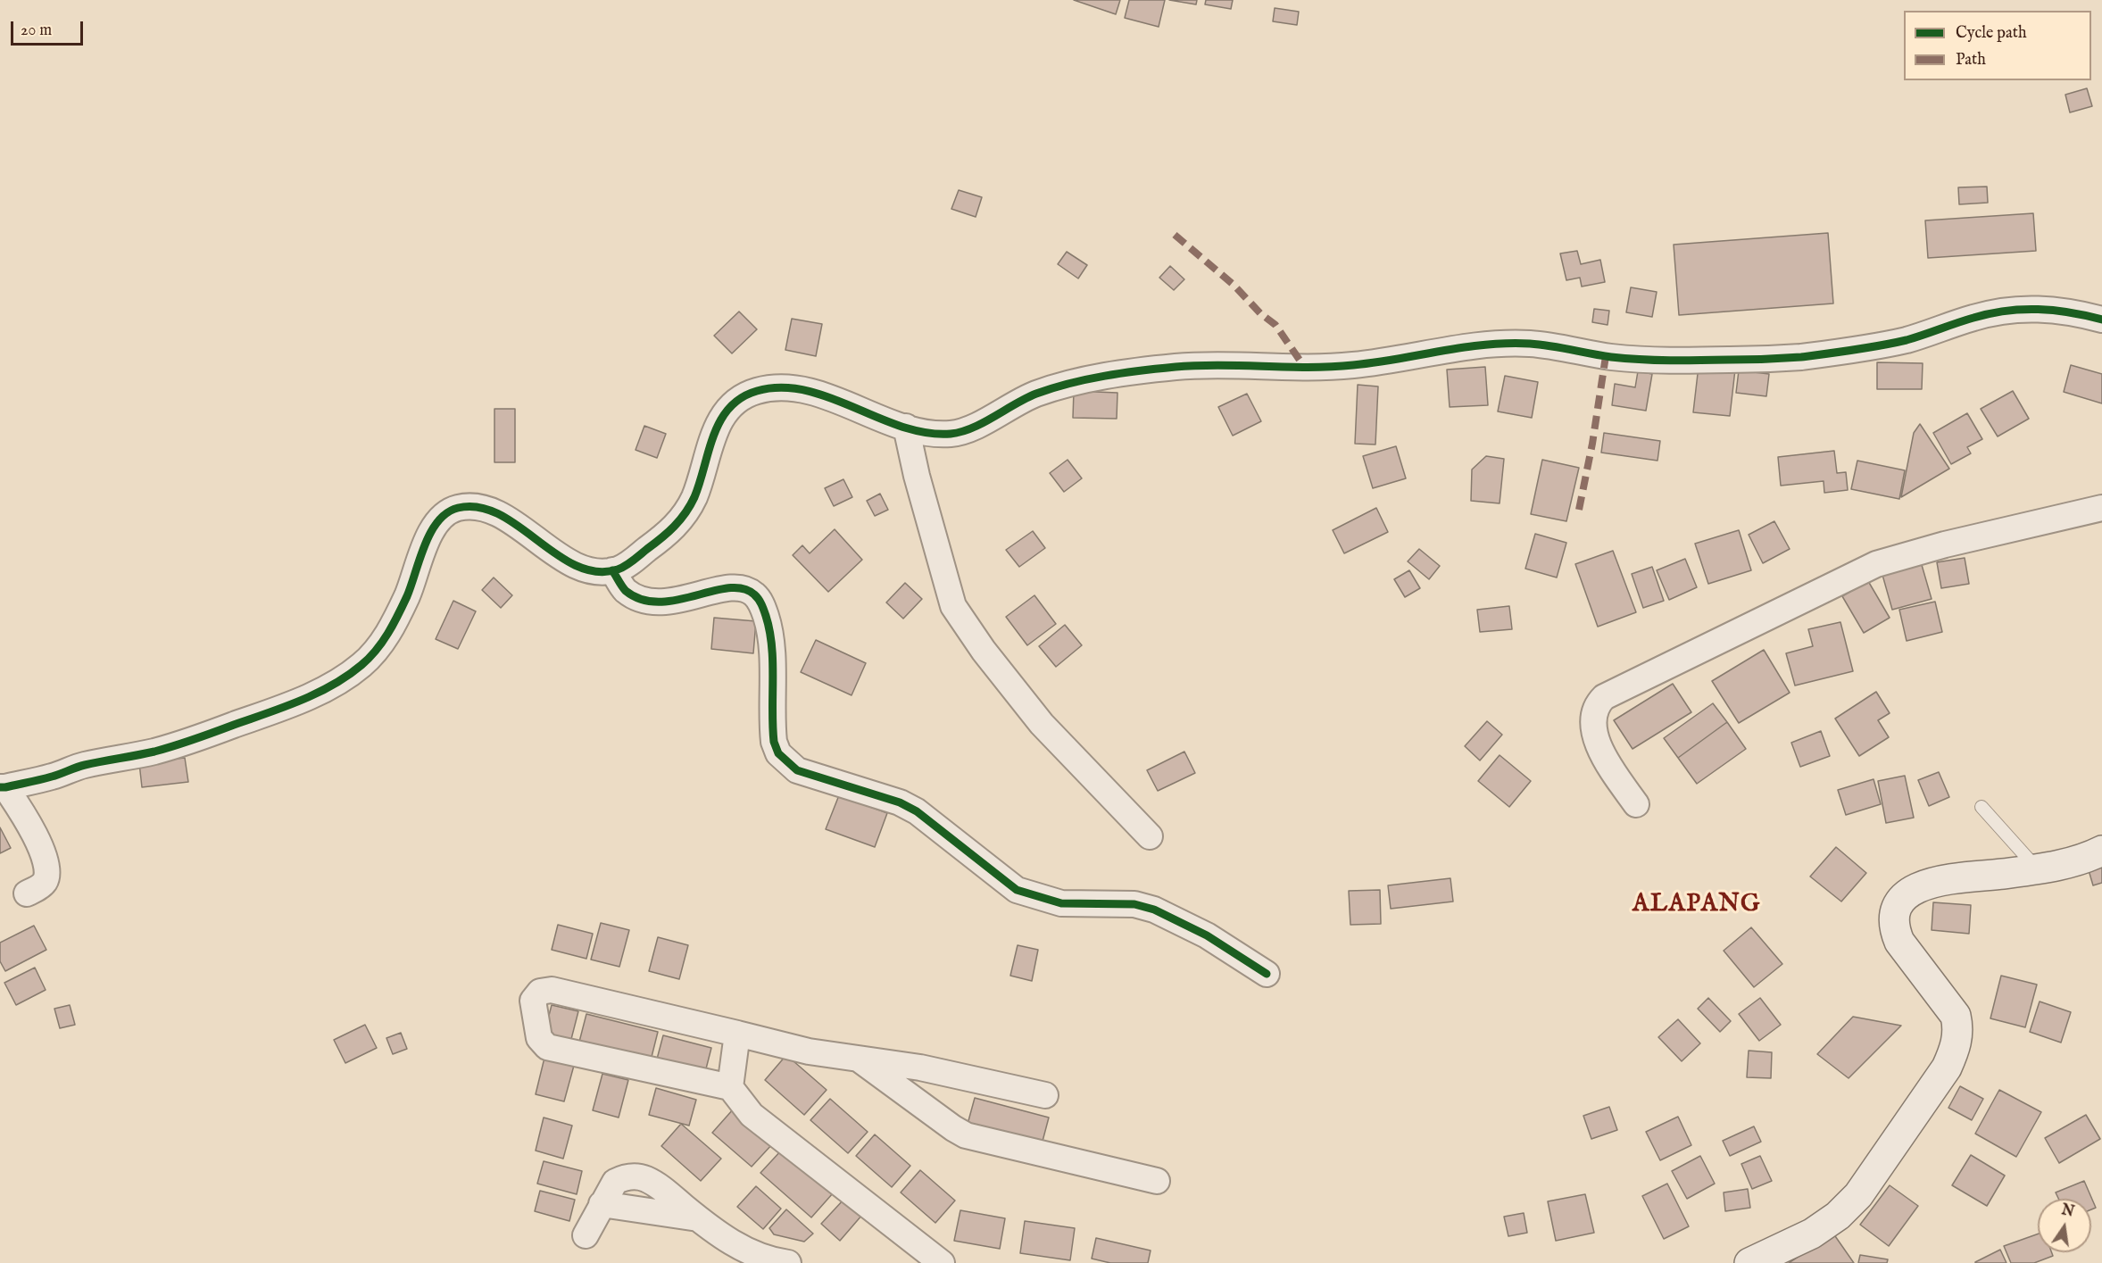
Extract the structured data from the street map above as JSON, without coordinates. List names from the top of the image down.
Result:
{
  "districts": ["ALAPANG"],
  "legend": ["Cycle path", "Path"],
  "scale_bar": "20 m",
  "north": "top"
}
